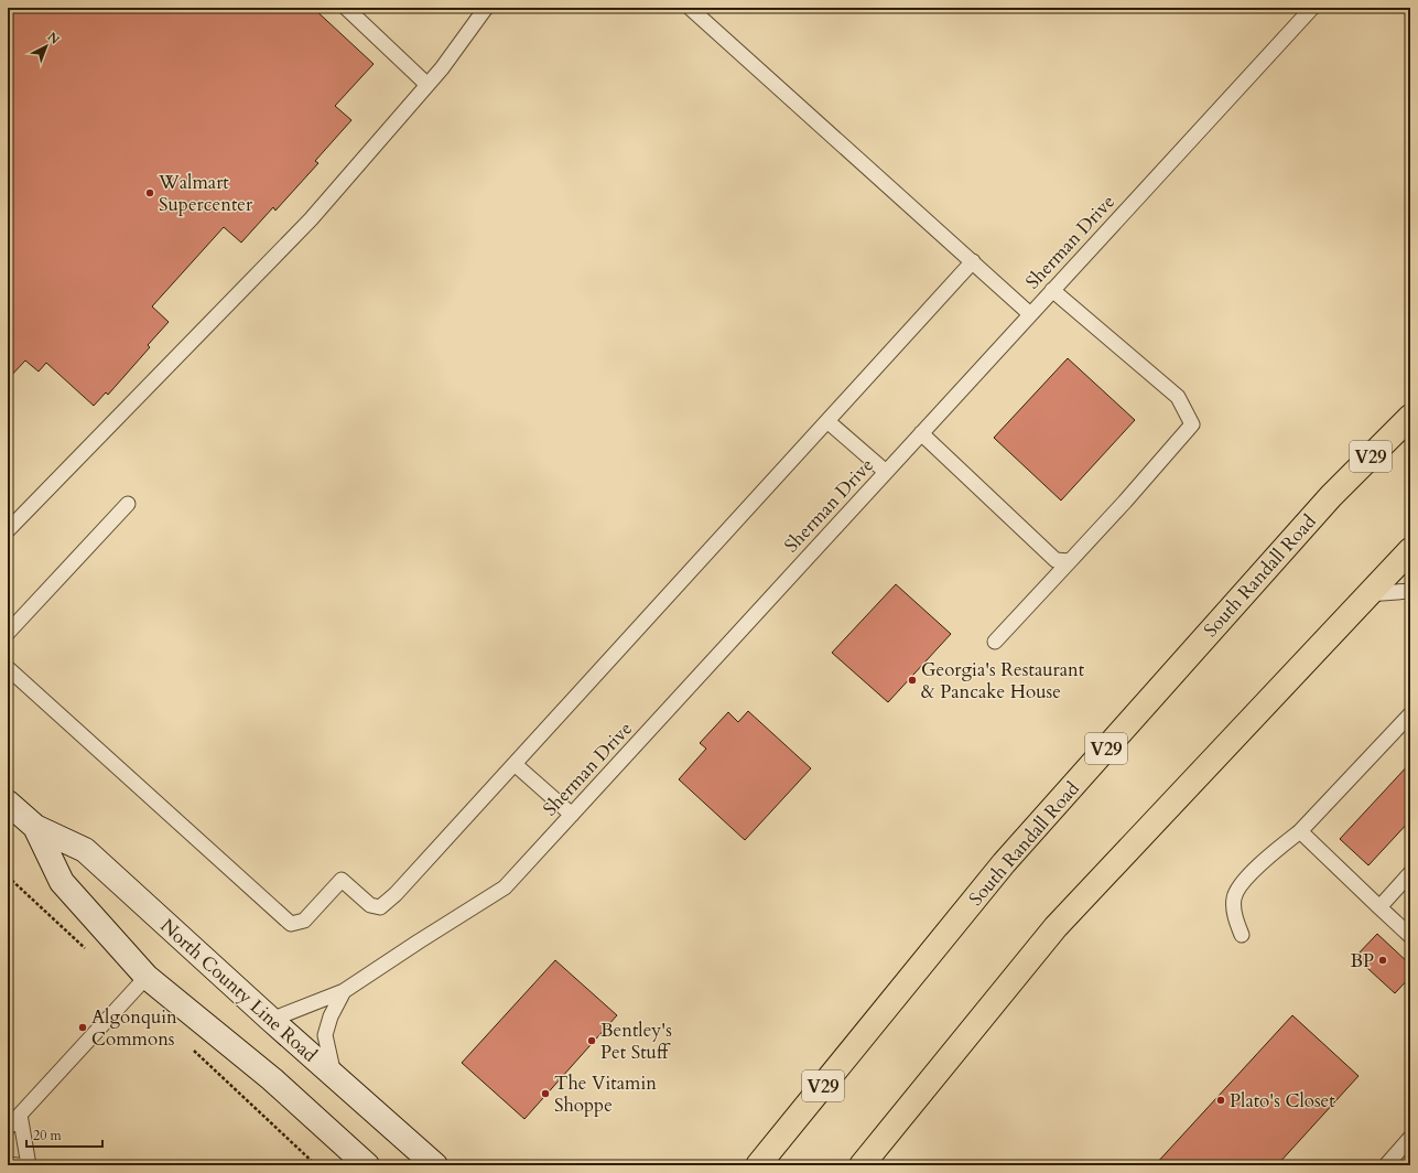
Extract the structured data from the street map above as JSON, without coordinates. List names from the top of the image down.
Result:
{
  "streets": {
    "main road": ["V29", "South Randall Road"],
    "street": ["North County Line Road"],
    "lane": ["Sherman Drive"]
  },
  "crossings": [
    ["Sherman Drive", "North County Line Road"]
  ],
  "places": [
    "Walmart Supercenter",
    "Georgia's Restaurant & Pancake House",
    "BP",
    "Algonquin Commons",
    "Bentley's Pet Stuff",
    "The Vitamin Shoppe",
    "Plato's Closet"
  ],
  "scale_bar": "20 m",
  "north": "top right"
}
